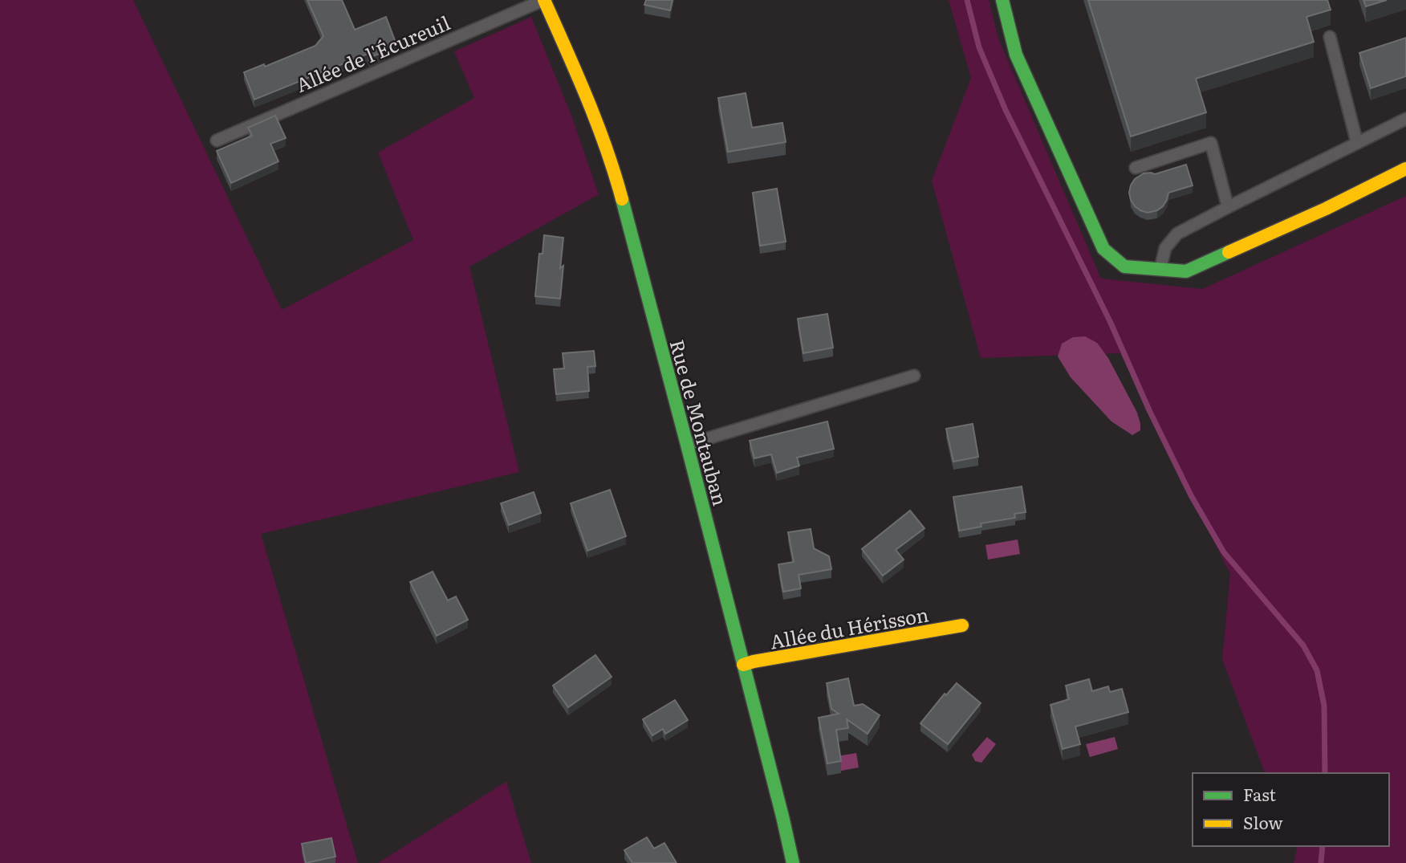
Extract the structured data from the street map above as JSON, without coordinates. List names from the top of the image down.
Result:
{
  "streets": {
    "street": ["Rue de Montauban", "Allée du Hérisson"],
    "lane": ["Allée de l'Écureuil"]
  },
  "crossings": [
    ["Allée de l'Écureuil", "Rue de Montauban"],
    ["Rue de Montauban", "Allée du Hérisson"]
  ],
  "legend": ["Fast", "Slow"]
}
